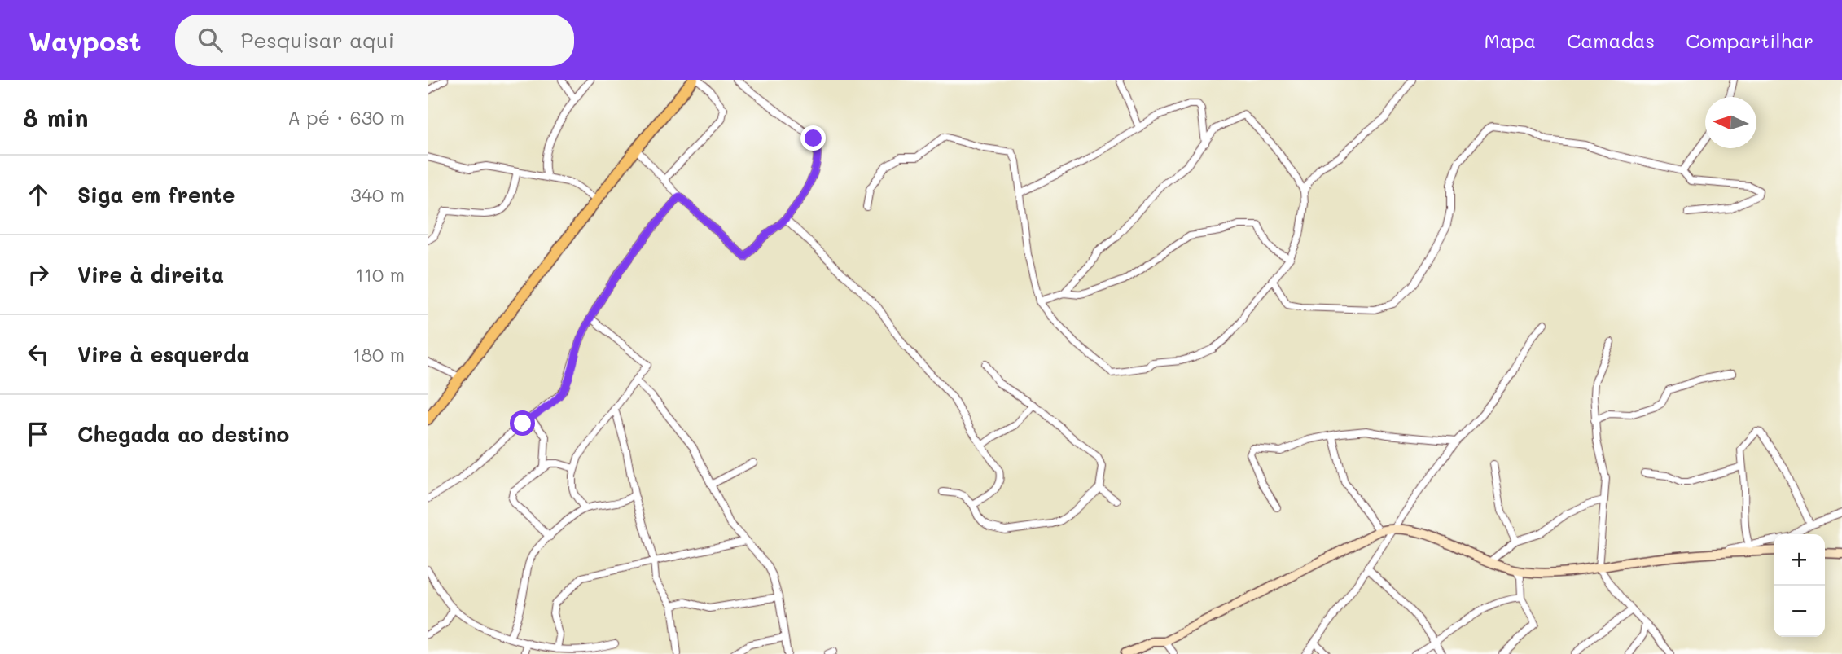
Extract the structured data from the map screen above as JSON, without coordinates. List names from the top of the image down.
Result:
{
  "north": "left",
  "page": {
    "header": "Waypost",
    "search": "Pesquisar aqui",
    "nav": ["Mapa", "Camadas", "Compartilhar"],
    "heading": ["8 min", "A pé · 630 m"],
    "list": [
      ["Siga em frente", "340 m"],
      ["Vire à direita", "110 m"],
      ["Vire à esquerda", "180 m"],
      "Chegada ao destino"
    ],
    "map_buttons": ["+", "−"]
  }
}
